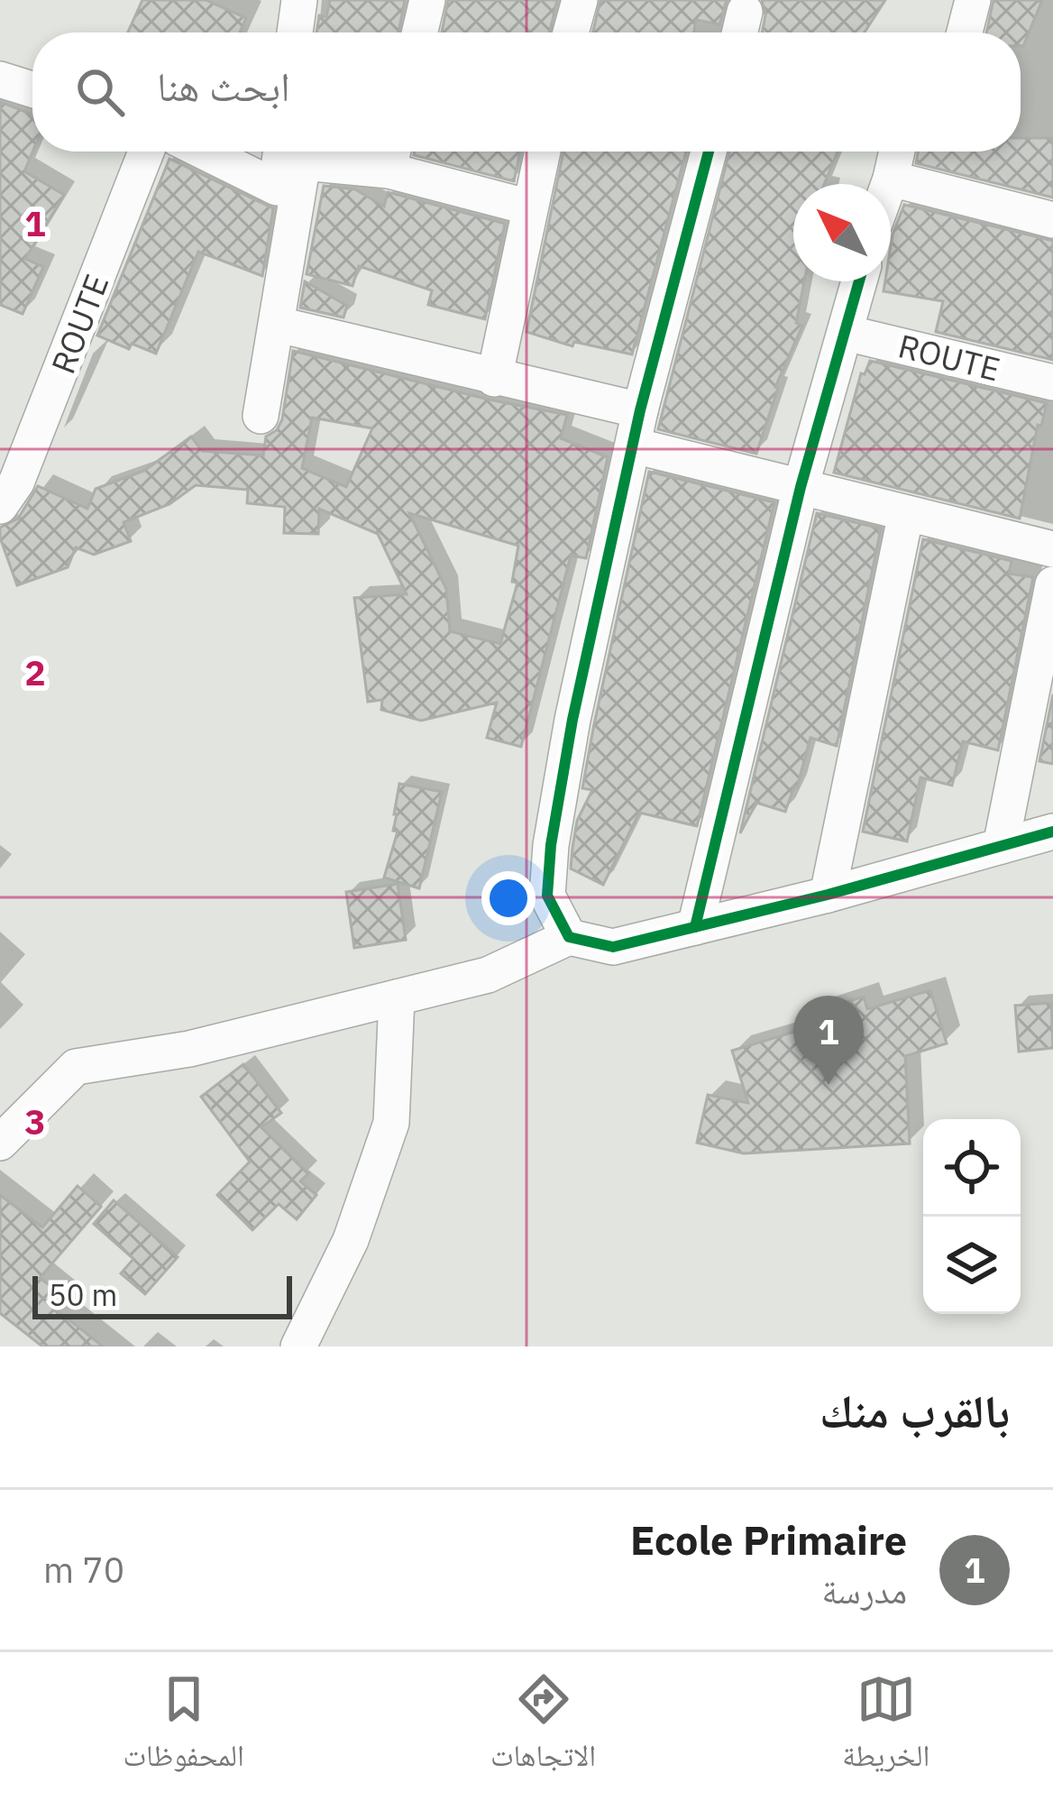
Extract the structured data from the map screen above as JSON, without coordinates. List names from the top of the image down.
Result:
{
  "streets": {
    "street": ["ROUTE"]
  },
  "scale_bar": "50 m",
  "north": "top left",
  "page": {
    "search": "ابحث هنا",
    "pins": "1",
    "scale": "50 m",
    "heading": "بالقرب منك",
    "list": [
      {
        "mark": "1",
        "name": "Ecole Primaire",
        "note": "مدرسة",
        "value": "70 m"
      }
    ],
    "nav": ["الخريطة", "الاتجاهات", "المحفوظات"]
  },
  "grid": {
    "rows": ["1", "2", "3"]
  }
}
